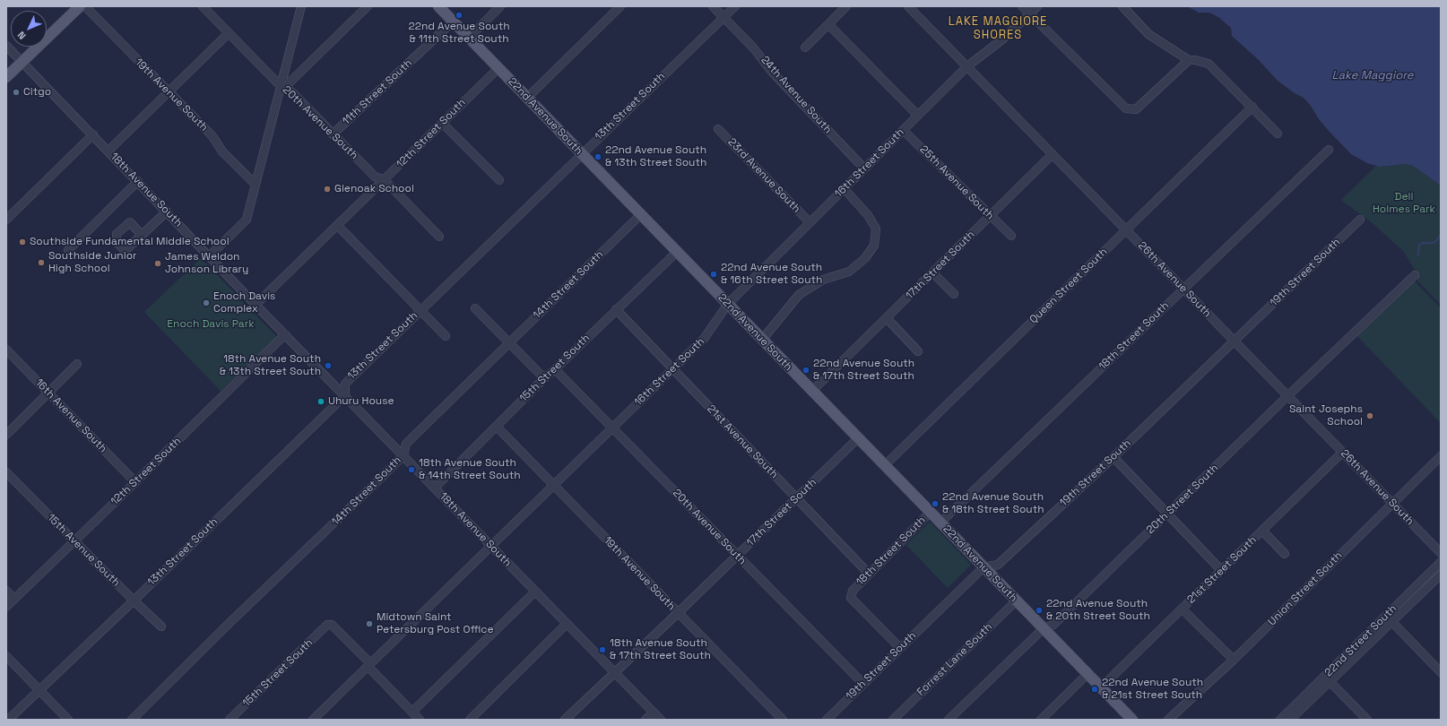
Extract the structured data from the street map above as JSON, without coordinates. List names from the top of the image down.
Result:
{
  "streets": {
    "main road": ["22nd Avenue South"],
    "street": [
      "11th Street South",
      "19th Avenue South",
      "24th Avenue South",
      "13th Street South",
      "20th Avenue South",
      "12th Street South",
      "16th Street South",
      "23rd Avenue South",
      "25th Avenue South",
      "18th Avenue South",
      "17th Street South",
      "19th Street South",
      "26th Avenue South",
      "14th Street South",
      "Queen Street South",
      "18th Street South",
      "15th Street South",
      "16th Avenue South",
      "21st Avenue South",
      "20th Street South",
      "15th Avenue South",
      "21st Street South",
      "Union Street South",
      "22nd Street South",
      "Forrest Lane South"
    ]
  },
  "crossings": [
    ["11th Street South", "22nd Avenue South"],
    ["11th Street South", "20th Avenue South"],
    ["19th Avenue South", "16th Street South"],
    ["19th Avenue South", "17th Street South"],
    ["19th Avenue South", "15th Street South"],
    ["24th Avenue South", "13th Street South"],
    ["24th Avenue South", "16th Street South"],
    ["13th Street South", "22nd Avenue South"],
    ["13th Street South", "18th Avenue South"],
    ["13th Street South", "15th Avenue South"],
    ["22nd Avenue South", "12th Street South"],
    ["22nd Avenue South", "16th Street South"],
    ["22nd Avenue South", "17th Street South"],
    ["22nd Avenue South", "19th Street South"],
    ["22nd Avenue South", "14th Street South"],
    ["22nd Avenue South", "Queen Street South"],
    ["22nd Avenue South", "18th Street South"],
    ["22nd Avenue South", "15th Street South"],
    ["22nd Avenue South", "20th Street South"],
    ["22nd Avenue South", "21st Street South"],
    ["22nd Avenue South", "Forrest Lane South"],
    ["20th Avenue South", "12th Street South"],
    ["20th Avenue South", "16th Street South"],
    ["20th Avenue South", "17th Street South"],
    ["20th Avenue South", "19th Street South"],
    ["20th Avenue South", "15th Street South"],
    ["12th Street South", "18th Avenue South"],
    ["12th Street South", "16th Avenue South"],
    ["12th Street South", "15th Avenue South"],
    ["16th Street South", "23rd Avenue South"],
    ["16th Street South", "25th Avenue South"],
    ["16th Street South", "18th Avenue South"],
    ["16th Street South", "26th Avenue South"],
    ["16th Street South", "15th Street South"],
    ["16th Street South", "21st Avenue South"],
    ["25th Avenue South", "17th Street South"],
    ["18th Avenue South", "17th Street South"],
    ["18th Avenue South", "14th Street South"],
    ["18th Avenue South", "15th Street South"],
    ["17th Street South", "26th Avenue South"],
    ["17th Street South", "21st Avenue South"],
    ["19th Street South", "26th Avenue South"],
    ["19th Street South", "18th Street South"],
    ["26th Avenue South", "Queen Street South"],
    ["26th Avenue South", "18th Street South"],
    ["26th Avenue South", "20th Street South"],
    ["26th Avenue South", "21st Street South"],
    ["26th Avenue South", "Union Street South"],
    ["18th Street South", "21st Avenue South"],
    ["15th Street South", "21st Avenue South"]
  ],
  "districts": ["LAKE MAGGIORE SHORES"],
  "water": ["Lake Maggiore"],
  "parks": ["Dell Holmes Park", "Enoch Davis Park"],
  "places": [
    "22nd Avenue South & 11th Street South",
    "Citgo",
    "22nd Avenue South & 13th Street South",
    "Glenoak School",
    "Southside Fundamental Middle School",
    "Southside Junior High School",
    "James Weldon Johnson Library",
    "22nd Avenue South & 16th Street South",
    "Enoch Davis Complex",
    "18th Avenue South & 13th Street South",
    "22nd Avenue South & 17th Street South",
    "Uhuru House",
    "Saint Josephs School",
    "18th Avenue South & 14th Street South",
    "22nd Avenue South & 18th Street South",
    "22nd Avenue South & 20th Street South",
    "Midtown Saint Petersburg Post Office",
    "18th Avenue South & 17th Street South",
    "22nd Avenue South & 21st Street South"
  ],
  "north": "bottom left"
}
